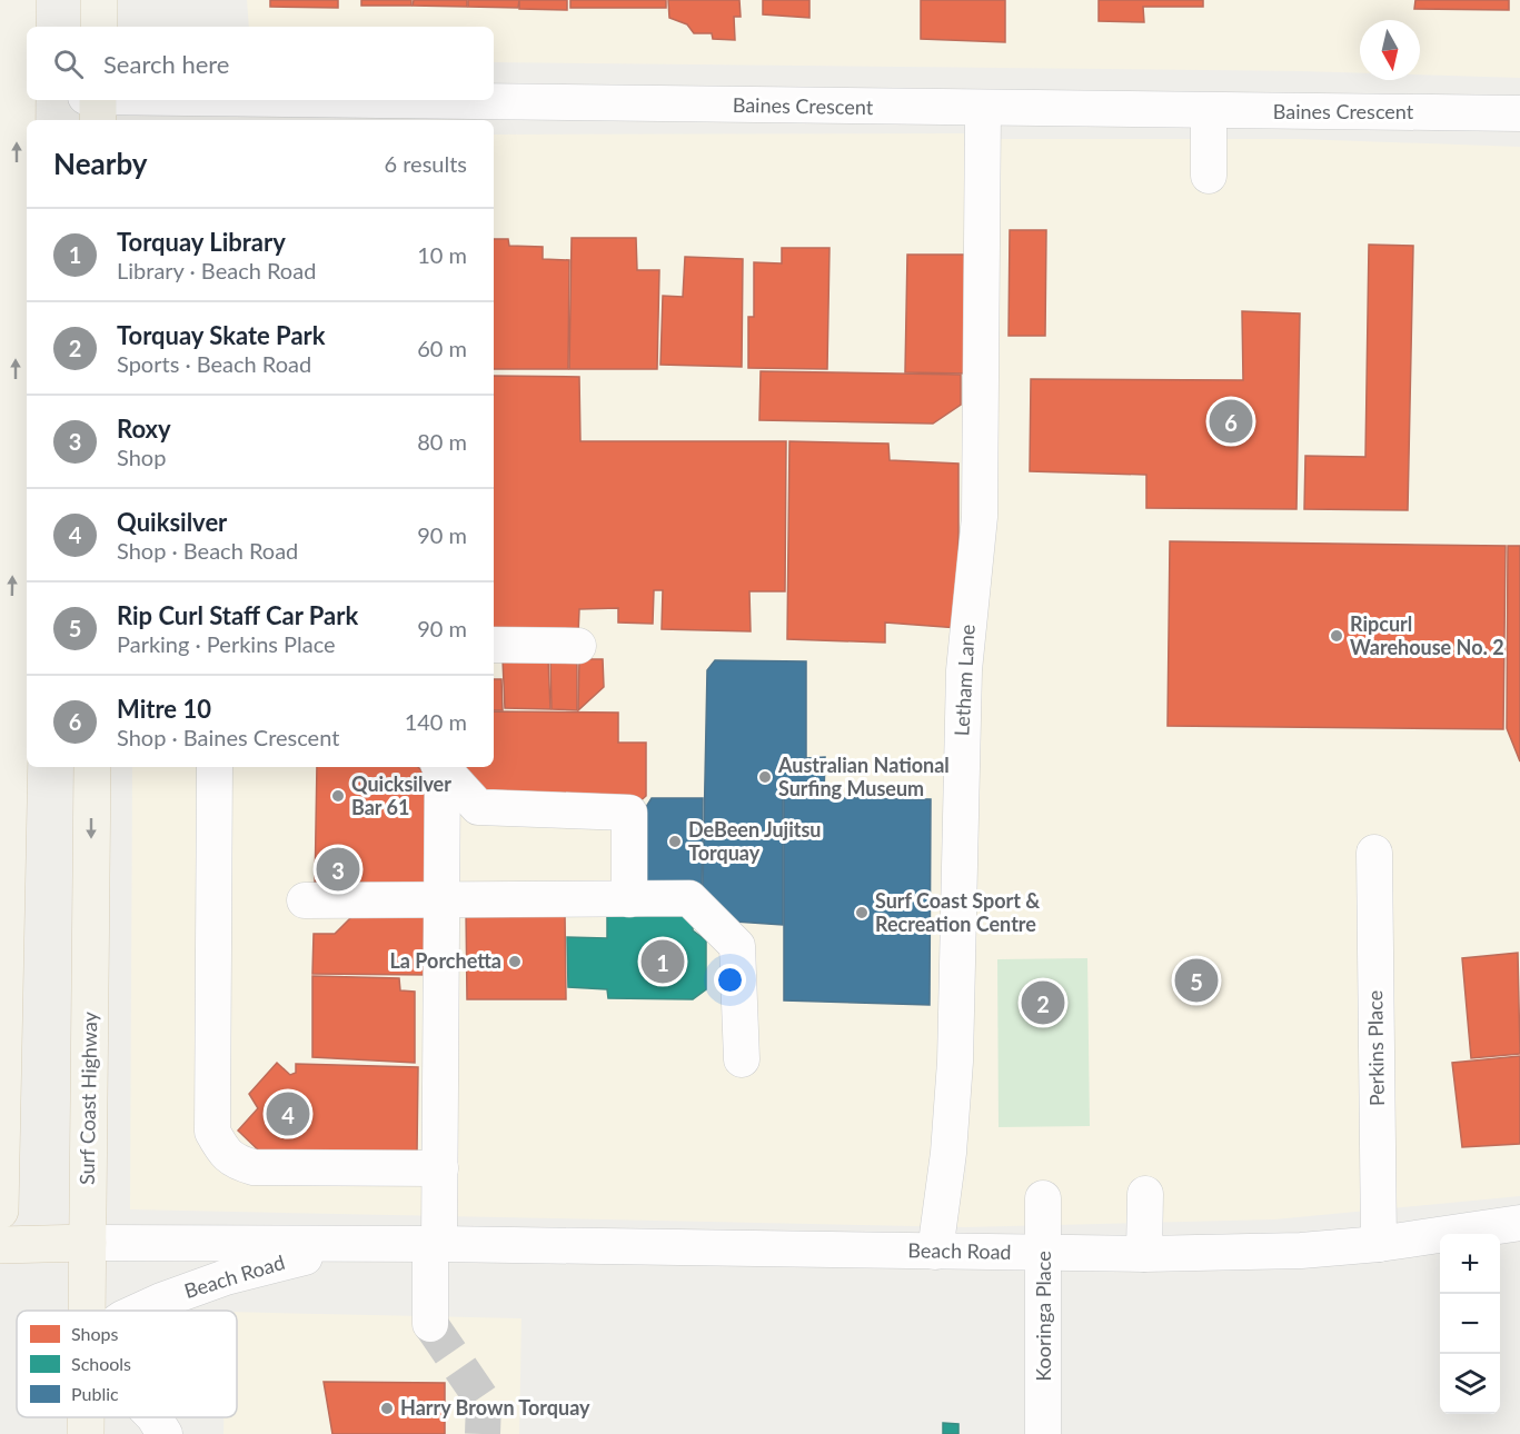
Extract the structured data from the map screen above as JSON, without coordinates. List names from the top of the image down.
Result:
{
  "streets": {
    "main road": ["Surf Coast Highway"],
    "street": [
      "Baines Crescent",
      "Letham Lane",
      "Perkins Place",
      "Beach Road",
      "Kooringa Place"
    ]
  },
  "crossings": [
    ["Baines Crescent", "Letham Lane"],
    ["Letham Lane", "Beach Road"],
    ["Perkins Place", "Beach Road"],
    ["Surf Coast Highway", "Beach Road"],
    ["Beach Road", "Kooringa Place"]
  ],
  "places": [
    "Ripcurl Warehouse No. 2",
    "Australian National Surfing Museum",
    "Quicksilver Bar 61",
    "DeBeen Jujitsu Torquay",
    "Surf Coast Sport & Recreation Centre",
    "La Porchetta",
    "Harry Brown Torquay"
  ],
  "legend": ["Shops", "Schools", "Public"],
  "north": "bottom",
  "page": {
    "search": "Search here",
    "heading": ["Nearby", "6 results"],
    "list": [
      {
        "mark": "1",
        "name": "Torquay Library",
        "note": "Library · Beach Road",
        "value": "10 m"
      },
      {
        "mark": "2",
        "name": "Torquay Skate Park",
        "note": "Sports · Beach Road",
        "value": "60 m"
      },
      {
        "mark": "3",
        "name": "Roxy",
        "note": "Shop",
        "value": "80 m"
      },
      {
        "mark": "4",
        "name": "Quiksilver",
        "note": "Shop · Beach Road",
        "value": "90 m"
      },
      {
        "mark": "5",
        "name": "Rip Curl Staff Car Park",
        "note": "Parking · Perkins Place",
        "value": "90 m"
      },
      {
        "mark": "6",
        "name": "Mitre 10",
        "note": "Shop · Baines Crescent",
        "value": "140 m"
      }
    ],
    "pins": [
      "6",
      "3",
      "1",
      "5",
      "2",
      "4"
    ],
    "map_buttons": ["+", "−"]
  }
}
